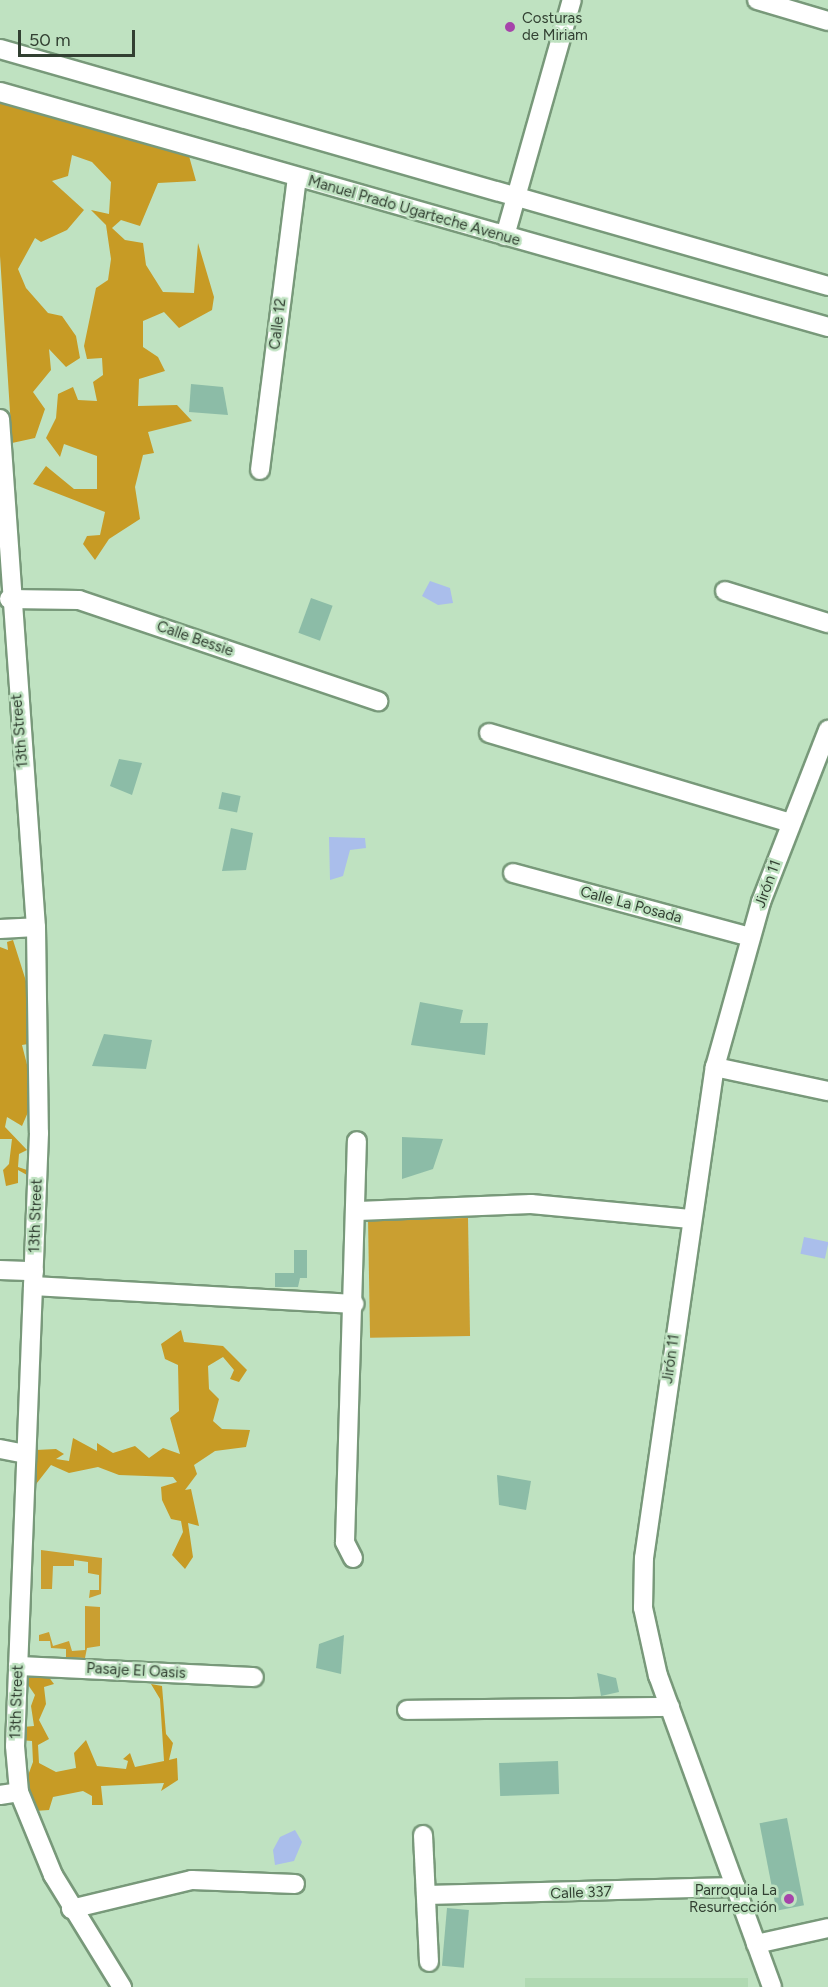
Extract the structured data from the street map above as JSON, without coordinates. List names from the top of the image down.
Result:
{
  "streets": {
    "street": [
      "Manuel Prado Ugarteche Avenue",
      "Calle 12",
      "Calle Bessie",
      "13th Street",
      "Jirón 11",
      "Calle La Posada",
      "Pasaje El Oasis",
      "Calle 337"
    ]
  },
  "crossings": [
    ["Manuel Prado Ugarteche Avenue", "Calle 12"],
    ["Calle Bessie", "13th Street"],
    ["13th Street", "Pasaje El Oasis"],
    ["Jirón 11", "Calle La Posada"],
    ["Jirón 11", "Calle 337"]
  ],
  "places": ["Costuras de Miriam", "Parroquia La Resurrección"],
  "scale_bar": "50 m"
}
